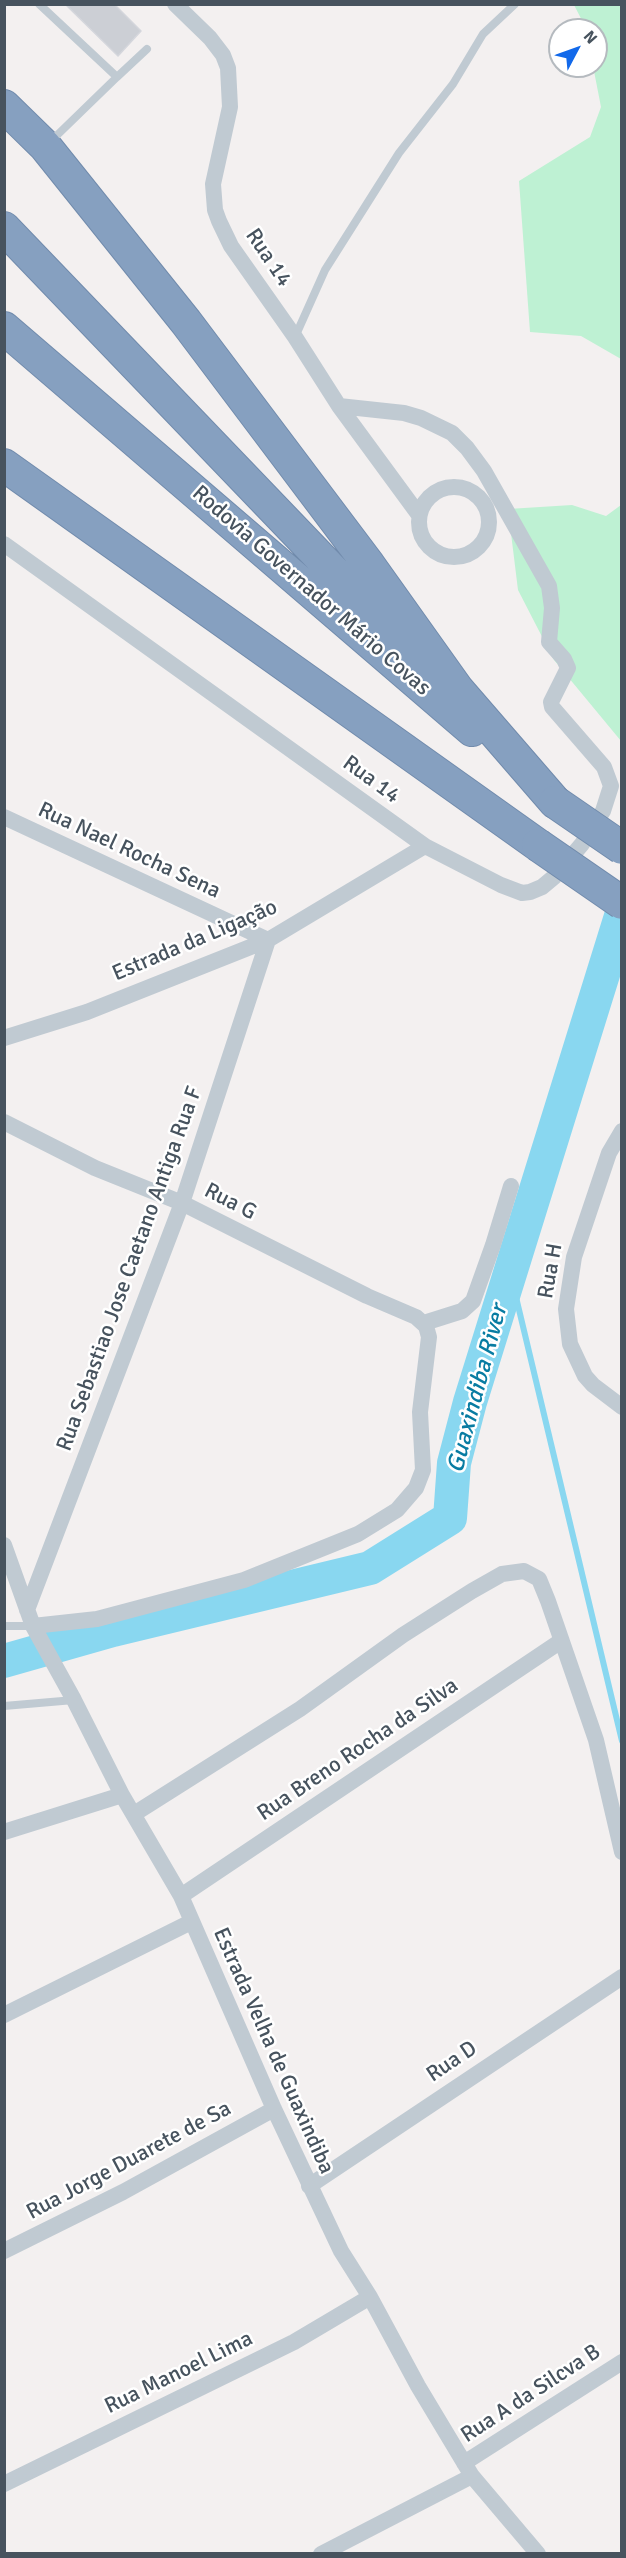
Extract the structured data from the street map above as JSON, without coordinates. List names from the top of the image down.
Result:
{
  "streets": {
    "highway": ["Rodovia Governador Mário Covas"],
    "street": [
      "Rua 14",
      "Rua Nael Rocha Sena",
      "Estrada da Ligação",
      "Rua G",
      "Rua Sebastiao Jose Caetano Antiga Rua F",
      "Rua H",
      "Rua Breno Rocha da Silva",
      "Estrada Velha de Guaxindiba",
      "Rua D",
      "Rua Jorge Duarete de Sa",
      "Rua Manoel Lima",
      "Rua A da Silcva B"
    ]
  },
  "crossings": [
    ["Rua 14", "Estrada da Ligação"],
    ["Rua Nael Rocha Sena", "Estrada da Ligação"],
    ["Rua Nael Rocha Sena", "Rua Sebastiao Jose Caetano Antiga Rua F"],
    ["Estrada da Ligação", "Rua Sebastiao Jose Caetano Antiga Rua F"],
    ["Rua G", "Rua Sebastiao Jose Caetano Antiga Rua F"],
    ["Rua Sebastiao Jose Caetano Antiga Rua F", "Estrada Velha de Guaxindiba"],
    ["Rua Breno Rocha da Silva", "Estrada Velha de Guaxindiba"],
    ["Estrada Velha de Guaxindiba", "Rua D"],
    ["Estrada Velha de Guaxindiba", "Rua Jorge Duarete de Sa"],
    ["Estrada Velha de Guaxindiba", "Rua Manoel Lima"],
    ["Estrada Velha de Guaxindiba", "Rua A da Silcva B"]
  ],
  "water": ["Guaxindiba River"],
  "north": "top right"
}
